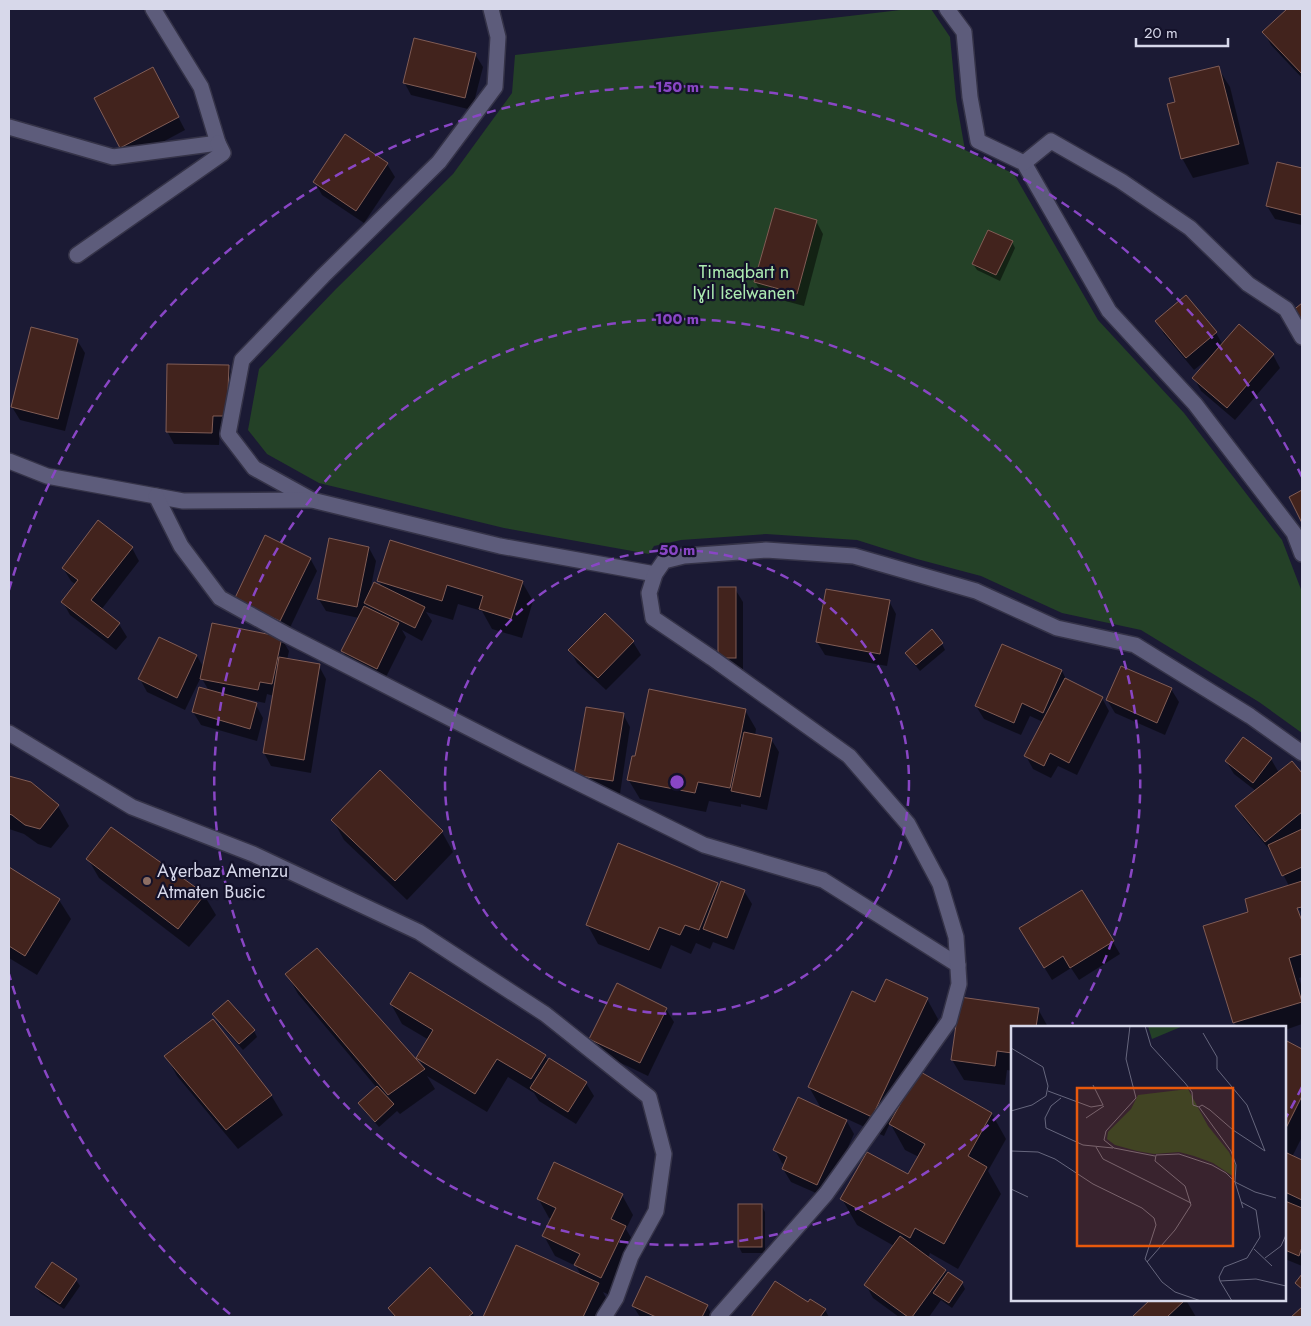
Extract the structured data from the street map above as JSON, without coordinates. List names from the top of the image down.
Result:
{
  "parks": ["Timaqbart n Iɣil Iɛelwanen"],
  "places": ["Aɣerbaz Amenzu Atmaten Buɛic"],
  "scale_bar": "20 m",
  "rings": ["150 m", "100 m", "50 m"]
}
